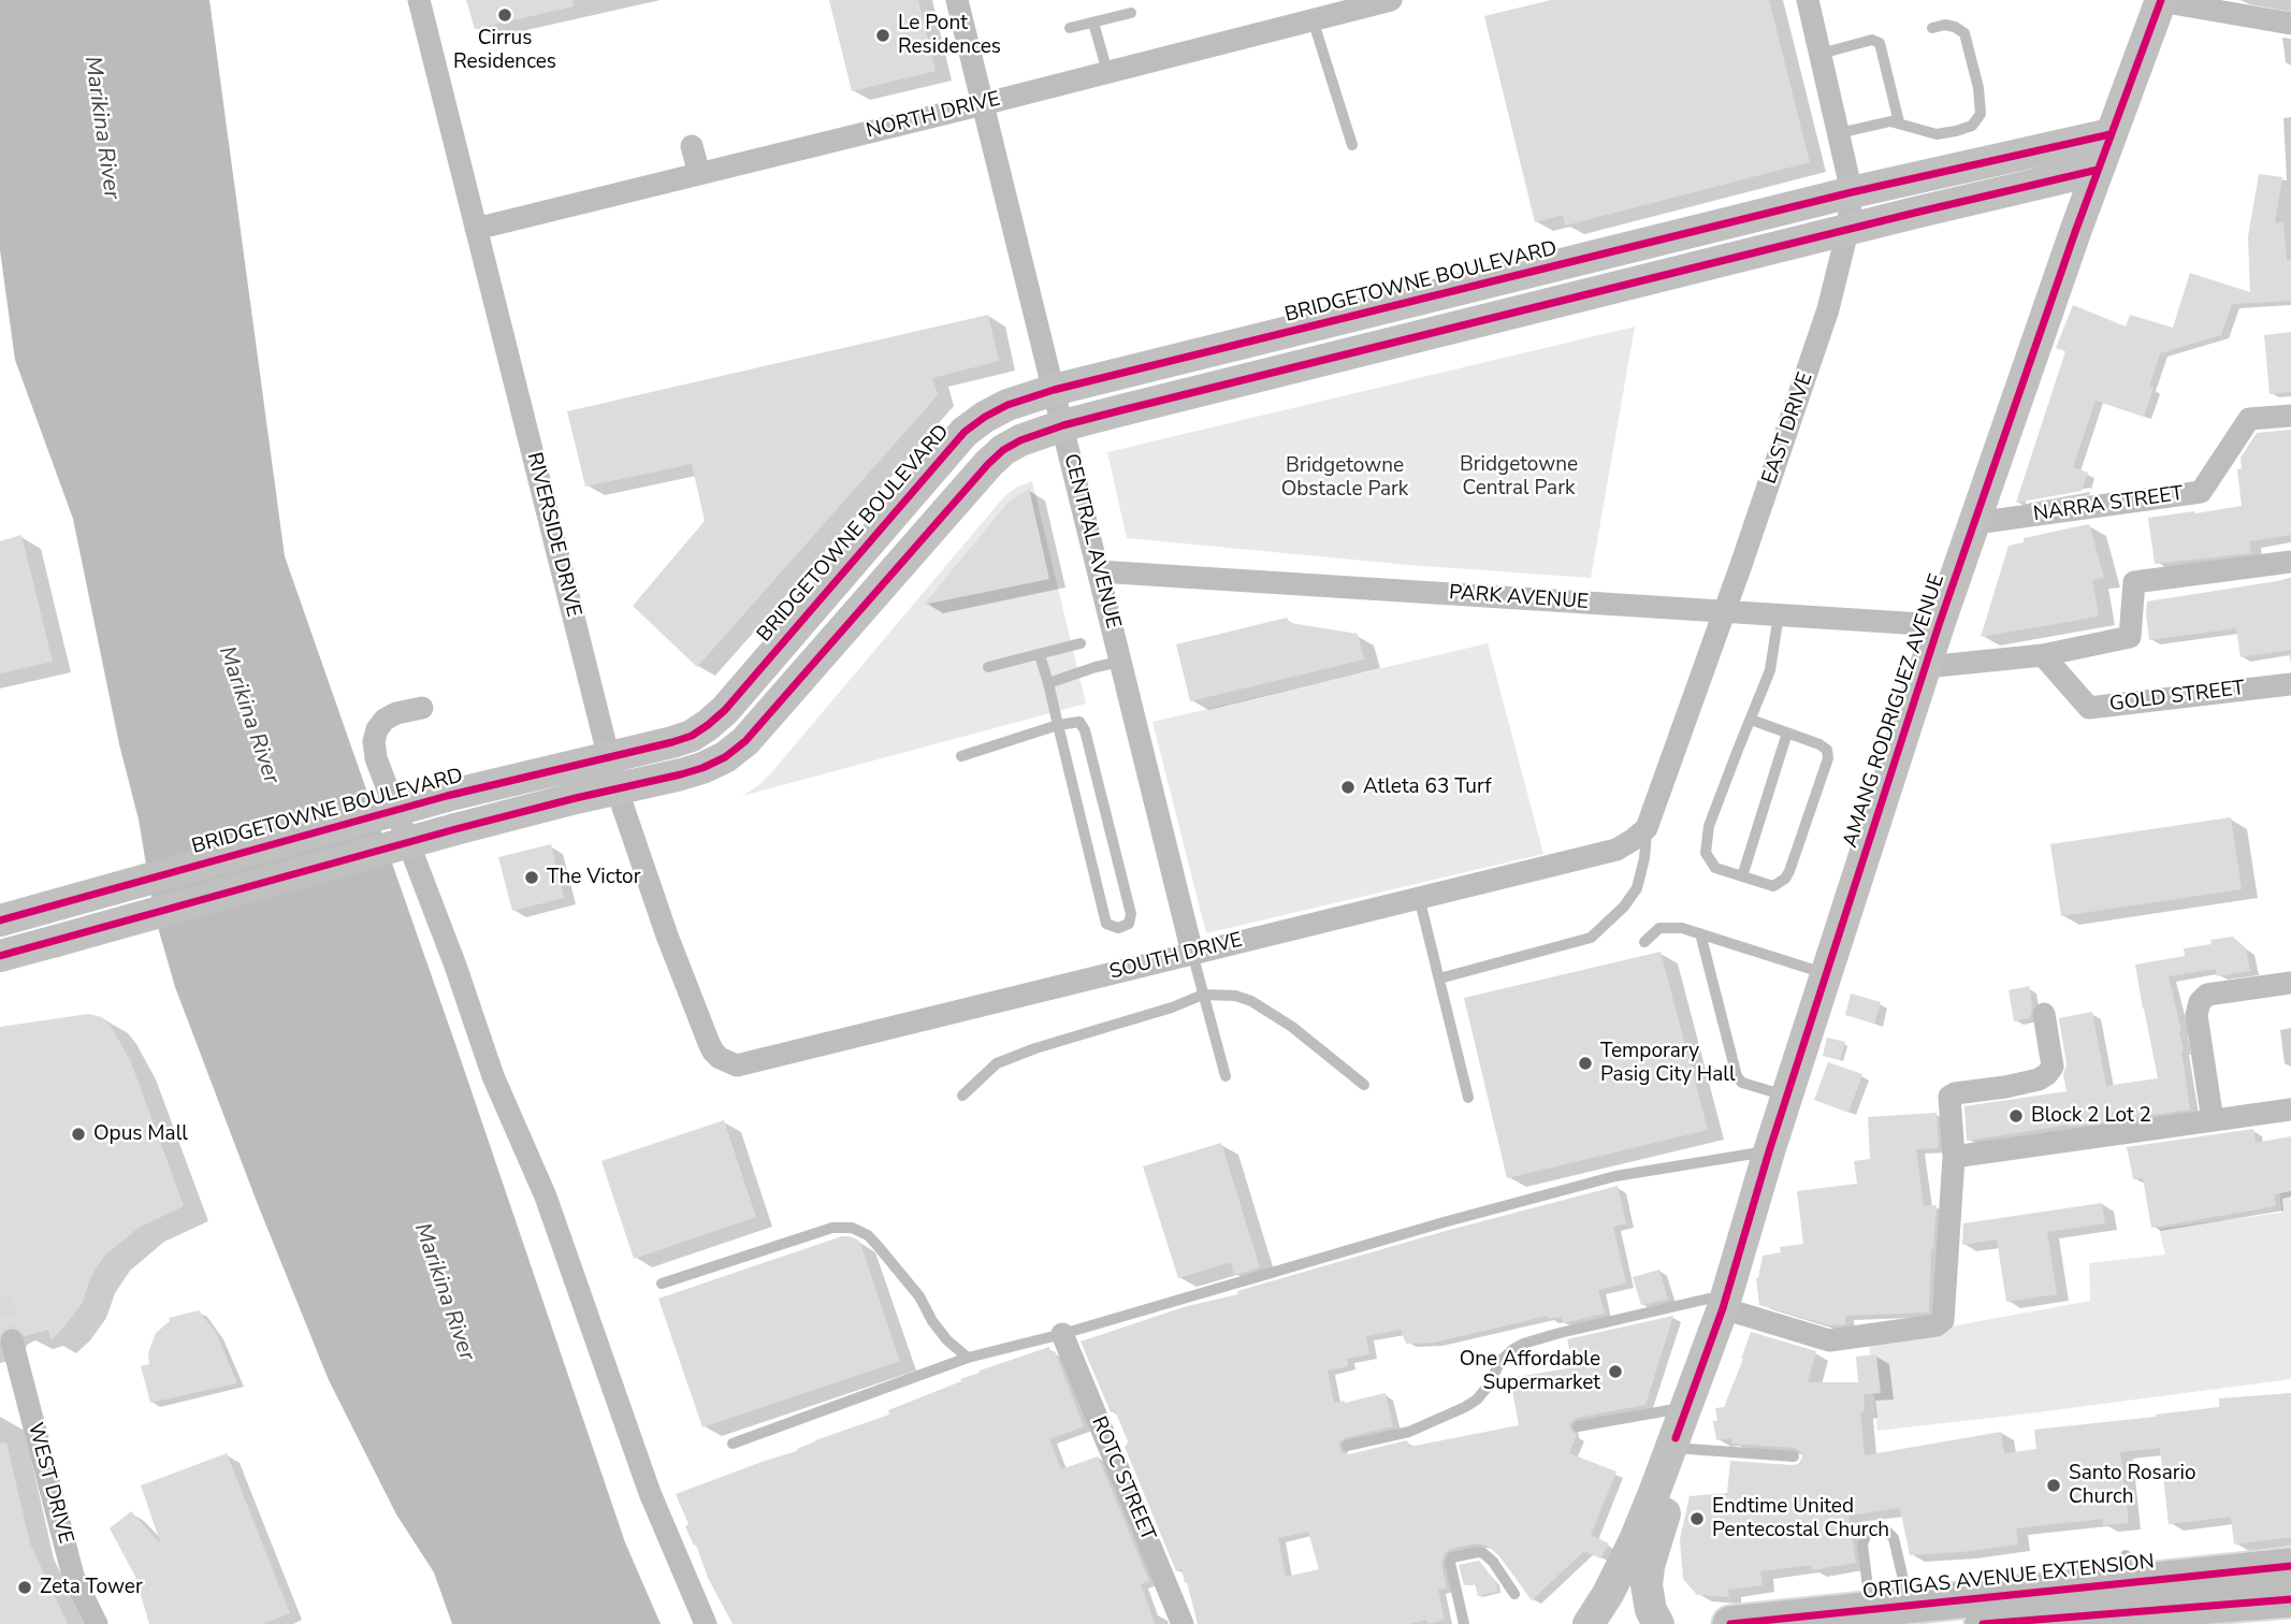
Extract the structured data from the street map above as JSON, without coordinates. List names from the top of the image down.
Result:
{
  "streets": {
    "main road": ["ORTIGAS AVENUE EXTENSION"],
    "street": [
      "NORTH DRIVE",
      "BRIDGETOWNE BOULEVARD",
      "EAST DRIVE",
      "NARRA STREET",
      "RIVERSIDE DRIVE",
      "CENTRAL AVENUE",
      "PARK AVENUE",
      "GOLD STREET",
      "AMANG RODRIGUEZ AVENUE",
      "SOUTH DRIVE",
      "ROTC STREET",
      "WEST DRIVE"
    ]
  },
  "crossings": [
    ["NORTH DRIVE", "RIVERSIDE DRIVE"],
    ["NORTH DRIVE", "CENTRAL AVENUE"],
    ["BRIDGETOWNE BOULEVARD", "EAST DRIVE"],
    ["BRIDGETOWNE BOULEVARD", "RIVERSIDE DRIVE"],
    ["BRIDGETOWNE BOULEVARD", "CENTRAL AVENUE"],
    ["BRIDGETOWNE BOULEVARD", "AMANG RODRIGUEZ AVENUE"],
    ["EAST DRIVE", "PARK AVENUE"],
    ["EAST DRIVE", "SOUTH DRIVE"],
    ["NARRA STREET", "AMANG RODRIGUEZ AVENUE"],
    ["RIVERSIDE DRIVE", "SOUTH DRIVE"],
    ["CENTRAL AVENUE", "PARK AVENUE"],
    ["CENTRAL AVENUE", "SOUTH DRIVE"],
    ["PARK AVENUE", "AMANG RODRIGUEZ AVENUE"]
  ],
  "water": ["Marikina River"],
  "parks": ["Bridgetowne Central Park", "Bridgetowne Obstacle Park"],
  "places": [
    "Cirrus Residences",
    "Le Pont Residences",
    "Atleta 63 Turf",
    "The Victor",
    "Temporary Pasig City Hall",
    "Block 2 Lot 2",
    "Opus Mall",
    "One Affordable Supermarket",
    "Santo Rosario Church",
    "Endtime United Pentecostal Church",
    "Zeta Tower"
  ]
}
